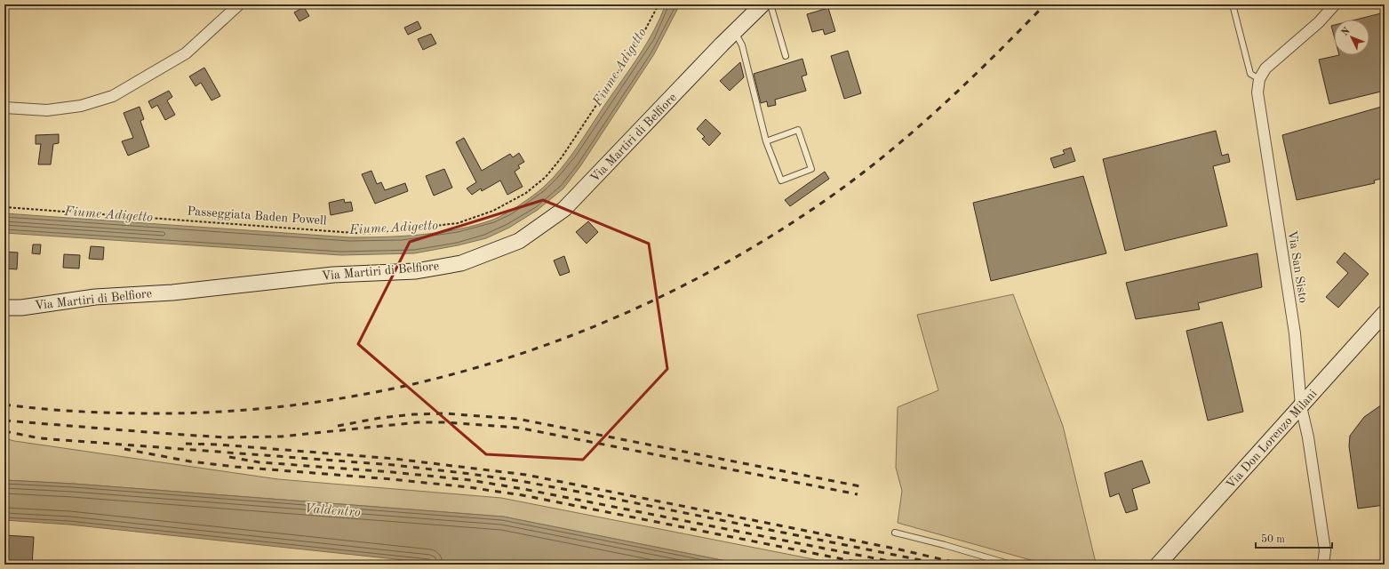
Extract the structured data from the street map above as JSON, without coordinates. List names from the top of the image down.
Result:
{
  "streets": {
    "street": ["Via Martiri di Belfiore", "Via San Sisto", "Via Don Lorenzo Milani"],
    "path": ["Passeggiata Baden Powell"]
  },
  "crossings": [
    ["Via San Sisto", "Via Don Lorenzo Milani"]
  ],
  "water": ["Fiume Adigetto", "Valdentro"],
  "scale_bar": "50 m",
  "north": "top left"
}
